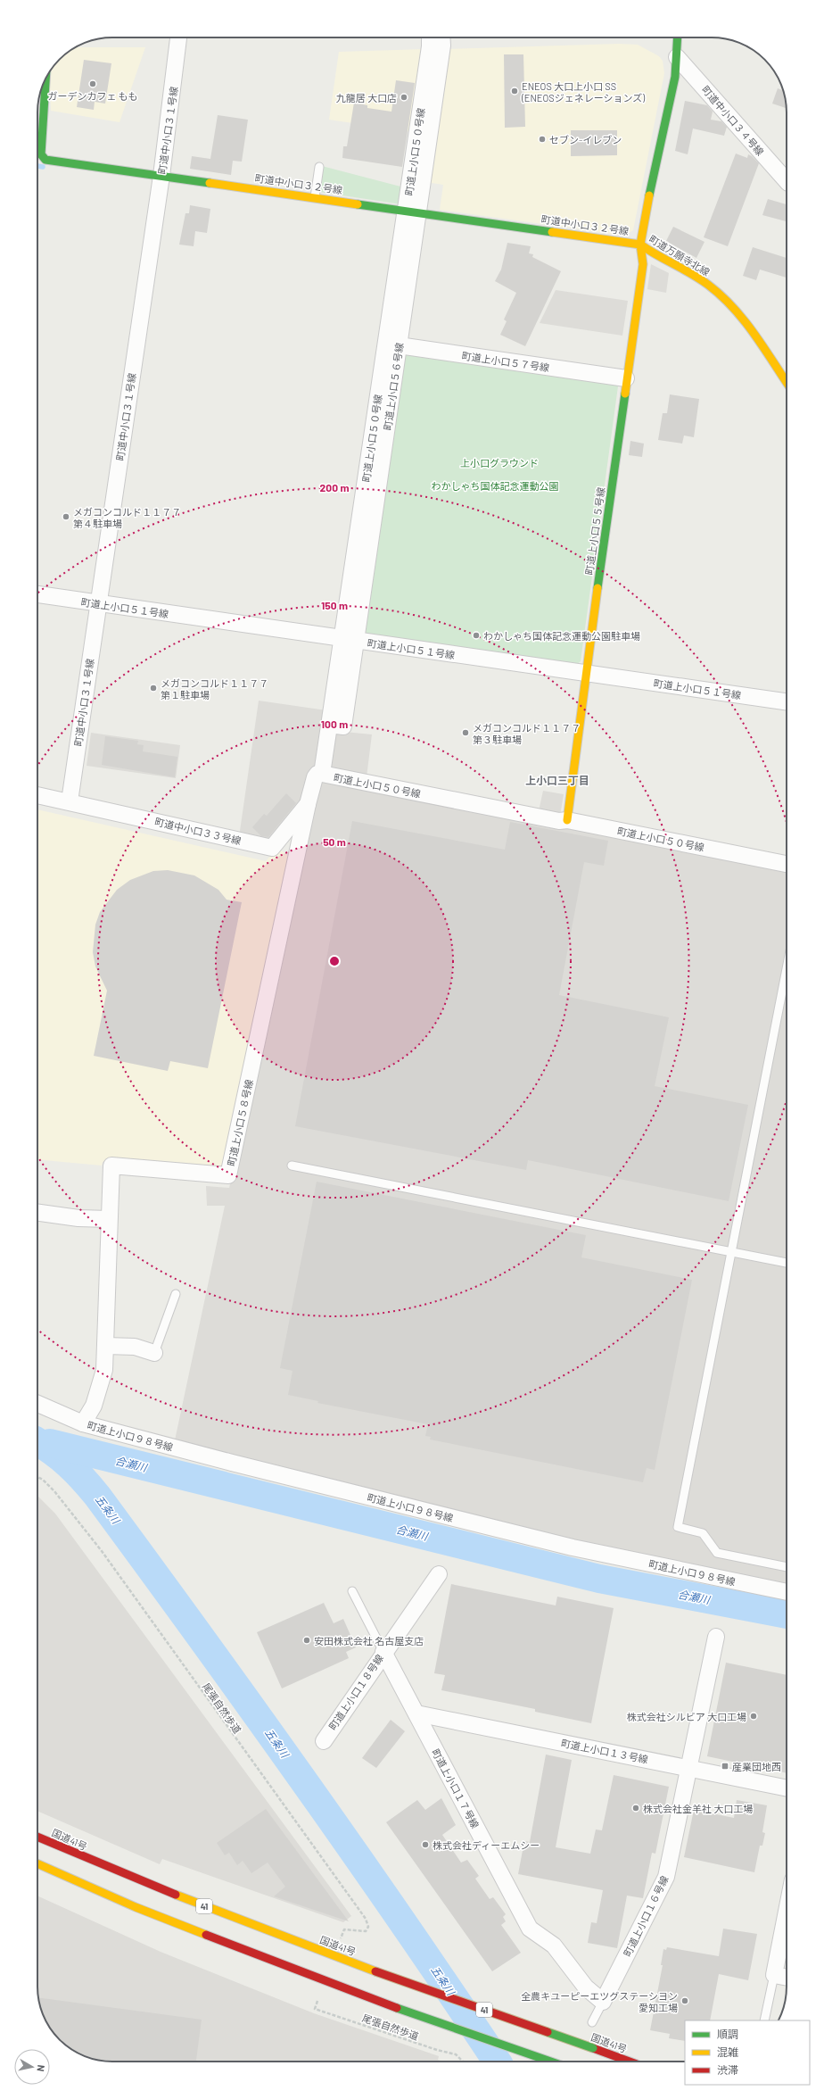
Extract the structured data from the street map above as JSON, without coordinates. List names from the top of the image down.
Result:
{
  "streets": {
    "main road": [
      "町道中小口３２号線",
      "町道万願寺北線",
      "町道上小口５５号線",
      "国道41号",
      "41"
    ],
    "street": [
      "町道中小口３４号線",
      "町道中小口３１号線",
      "町道上小口５０号線",
      "町道上小口５７号線",
      "町道上小口５６号線",
      "町道上小口５１号線",
      "町道中小口３３号線",
      "町道上小口５８号線",
      "町道上小口９８号線",
      "町道上小口１８号線",
      "町道上小口１３号線",
      "町道上小口１７号線",
      "町道上小口１６号線"
    ],
    "path": ["尾張自然歩道"]
  },
  "crossings": [
    ["町道中小口３４号線", "町道万願寺北線"],
    ["町道中小口３１号線", "町道中小口３２号線"],
    ["町道中小口３１号線", "町道上小口５１号線"],
    ["町道中小口３１号線", "町道中小口３３号線"],
    ["町道上小口５０号線", "町道中小口３２号線"],
    ["町道上小口５０号線", "町道上小口５６号線"],
    ["町道上小口５０号線", "町道上小口５５号線"],
    ["町道上小口５０号線", "町道中小口３３号線"],
    ["町道中小口３２号線", "町道万願寺北線"],
    ["町道中小口３２号線", "町道上小口５６号線"],
    ["町道中小口３２号線", "町道上小口５５号線"],
    ["町道万願寺北線", "町道上小口５５号線"],
    ["町道上小口５７号線", "町道上小口５６号線"],
    ["町道上小口５７号線", "町道上小口５５号線"],
    ["町道上小口５６号線", "町道上小口５１号線"],
    ["町道上小口５５号線", "町道上小口５１号線"],
    ["町道中小口３３号線", "町道上小口５８号線"],
    ["町道上小口５８号線", "町道上小口９８号線"],
    ["町道上小口１８号線", "町道上小口１７号線"],
    ["町道上小口１３号線", "町道上小口１７号線"],
    ["町道上小口１３号線", "町道上小口１６号線"],
    ["町道上小口１７号線", "町道上小口１６号線"]
  ],
  "districts": ["上小口三丁目"],
  "water": ["合瀬川", "五条川"],
  "parks": ["上小口グラウンド", "わかしゃち国体記念運動公園"],
  "places": {
    "other": [
      "ガーデンカフェ もも",
      "ENEOS 大口上小口 SS (ENEOSジェネレーションズ)",
      "九龍居 大口店",
      "セブン-イレブン",
      "メガコンコルド１１７７ 第４駐車場",
      "わかしゃち国体記念運動公園駐車場",
      "メガコンコルド１１７７ 第１駐車場",
      "メガコンコルド１１７７ 第３駐車場",
      "安田株式会社 名古屋支店",
      "株式会社シルビア 大口工場",
      "株式会社金羊社 大口工場",
      "株式会社ディーエムシー",
      "全農キユーピーエツグステーシヨン 愛知工場"
    ],
    "transit": ["産業団地西"]
  },
  "legend": ["順調", "混雑", "渋滞"],
  "north": "right",
  "rings": [
    "200 m",
    "150 m",
    "100 m",
    "50 m"
  ]
}
